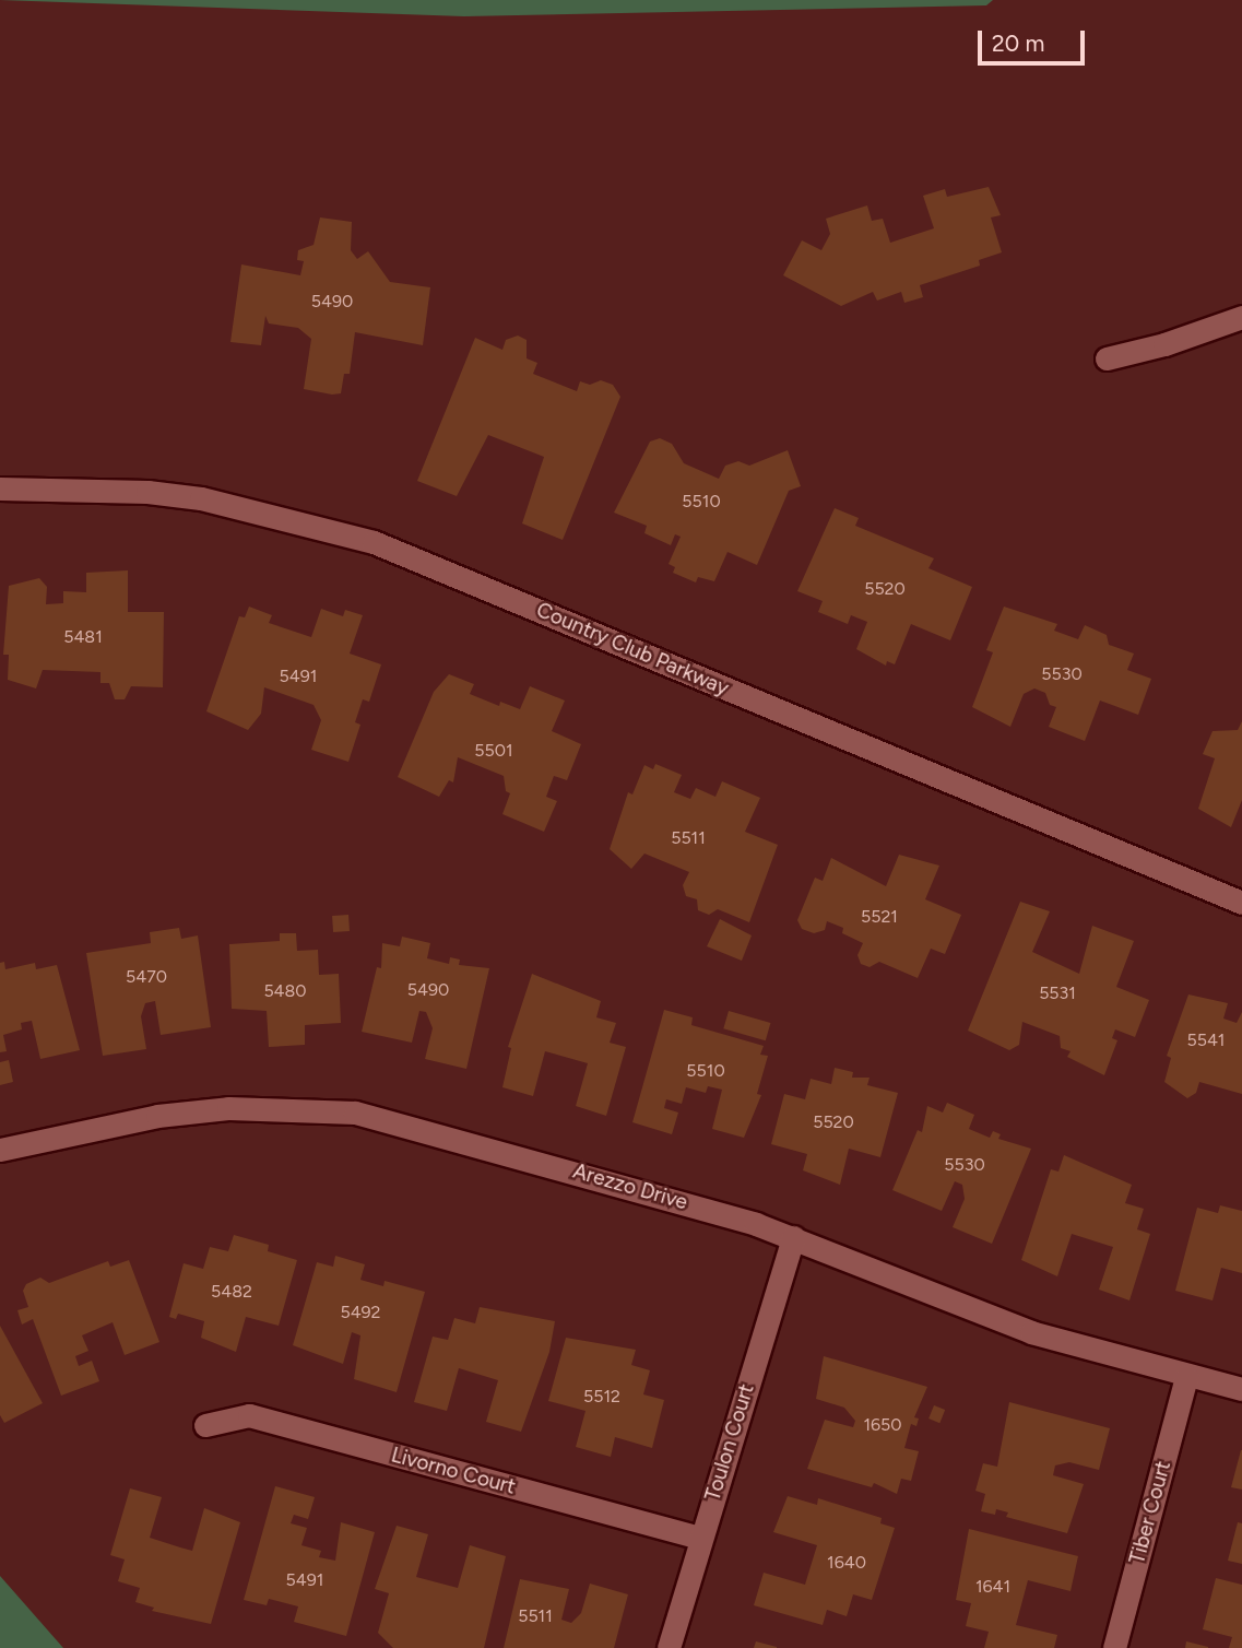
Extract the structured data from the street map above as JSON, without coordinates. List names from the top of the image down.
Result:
{
  "streets": {
    "street": [
      "Country Club Parkway",
      "Arezzo Drive",
      "Toulon Court",
      "Livorno Court",
      "Tiber Court"
    ]
  },
  "crossings": [
    ["Arezzo Drive", "Toulon Court"],
    ["Arezzo Drive", "Tiber Court"],
    ["Toulon Court", "Livorno Court"]
  ],
  "house_numbers": [
    "5490",
    "5510",
    "5520",
    "5481",
    "5530",
    "5491",
    "5501",
    "5511",
    "5521",
    "5470",
    "5490",
    "5480",
    "5531",
    "5541",
    "5510",
    "5520",
    "5530",
    "5482",
    "5492",
    "5512",
    "1650",
    "1640",
    "5491",
    "1641",
    "5511"
  ],
  "scale_bar": "20 m"
}
